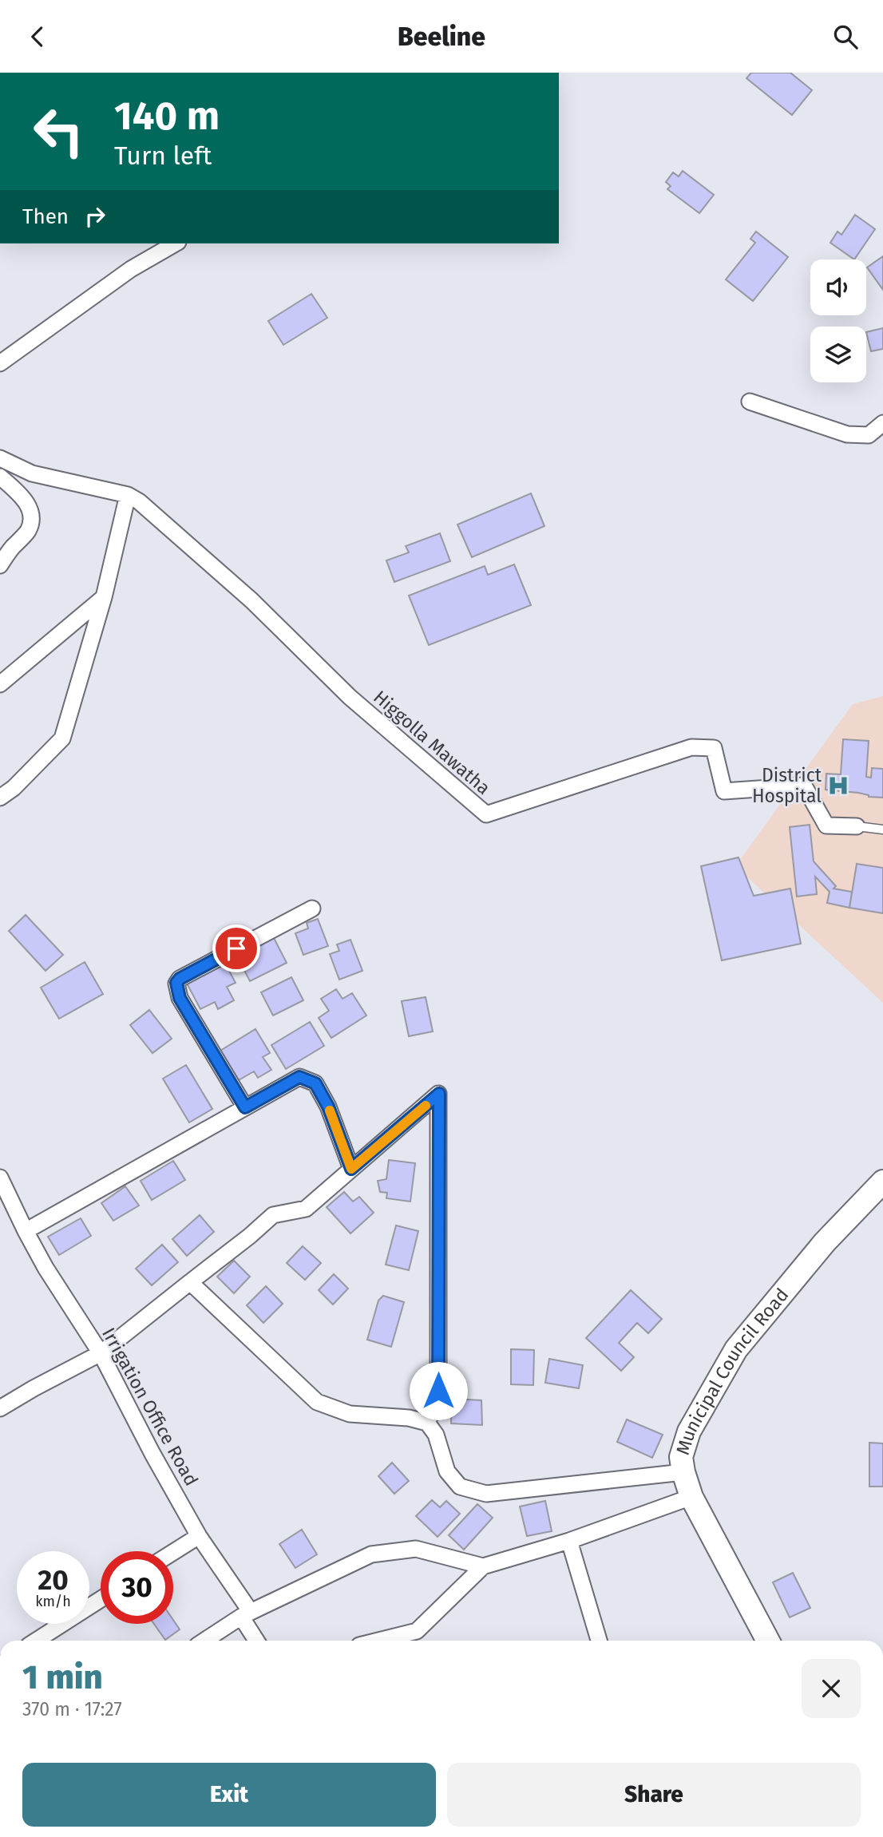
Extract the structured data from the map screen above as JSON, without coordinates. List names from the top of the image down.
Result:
{
  "streets": {
    "street": ["Higgolla Mawatha", "Municipal Council Road", "Irrigation Office Road"]
  },
  "places": {
    "hospital": ["District Hospital"]
  },
  "page": {
    "header": "Beeline",
    "turn": ["140 m", "Turn left"],
    "then": "Then",
    "speed": "20 km/h",
    "limit": "30",
    "heading": ["1 min", "370 m · 17:27"],
    "buttons": ["Exit", "Share"]
  }
}
